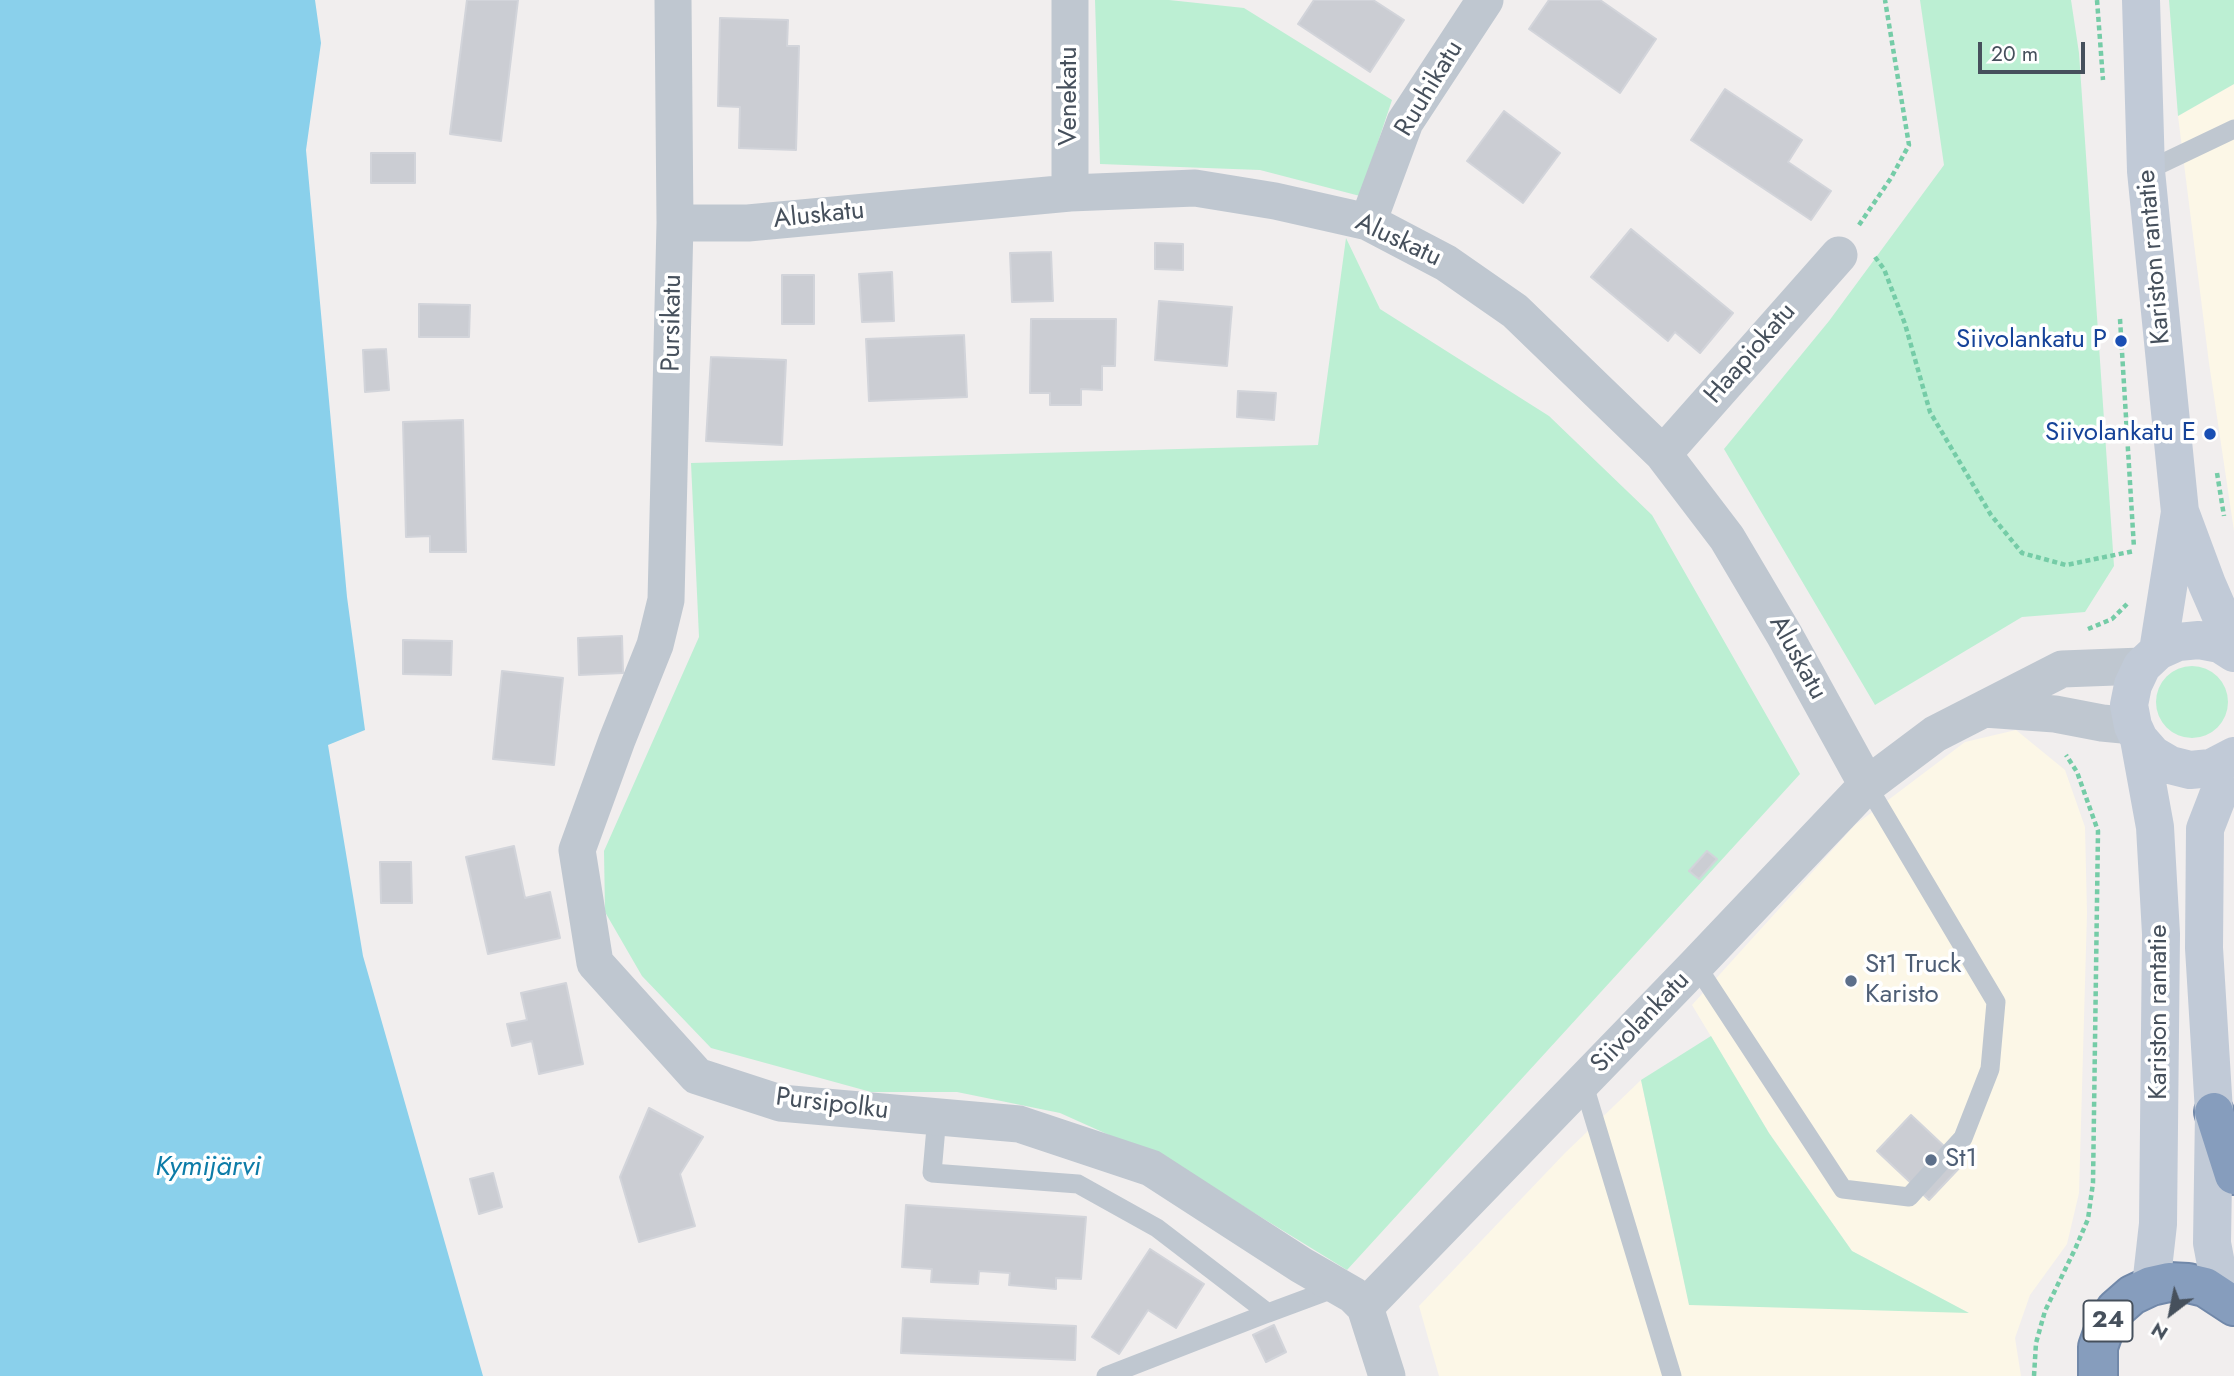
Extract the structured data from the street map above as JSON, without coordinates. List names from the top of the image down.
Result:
{
  "streets": {
    "highway": ["24"],
    "street": [
      "Ruuhikatu",
      "Venekatu",
      "Aluskatu",
      "Kariston rantatie",
      "Pursikatu",
      "Haapiokatu",
      "Siivolankatu",
      "Pursipolku"
    ]
  },
  "crossings": [
    ["Ruuhikatu", "Aluskatu"],
    ["Venekatu", "Aluskatu"],
    ["Aluskatu", "Pursikatu"],
    ["Aluskatu", "Haapiokatu"],
    ["Aluskatu", "Siivolankatu"],
    ["Kariston rantatie", "Siivolankatu"],
    ["Kariston rantatie", "24"],
    ["Pursikatu", "Pursipolku"],
    ["Siivolankatu", "Pursipolku"]
  ],
  "water": ["Kymijärvi"],
  "places": [
    "Siivolankatu P",
    "Siivolankatu E",
    "St1 Truck Karisto",
    "St1"
  ],
  "scale_bar": "20 m",
  "north": "bottom left"
}
